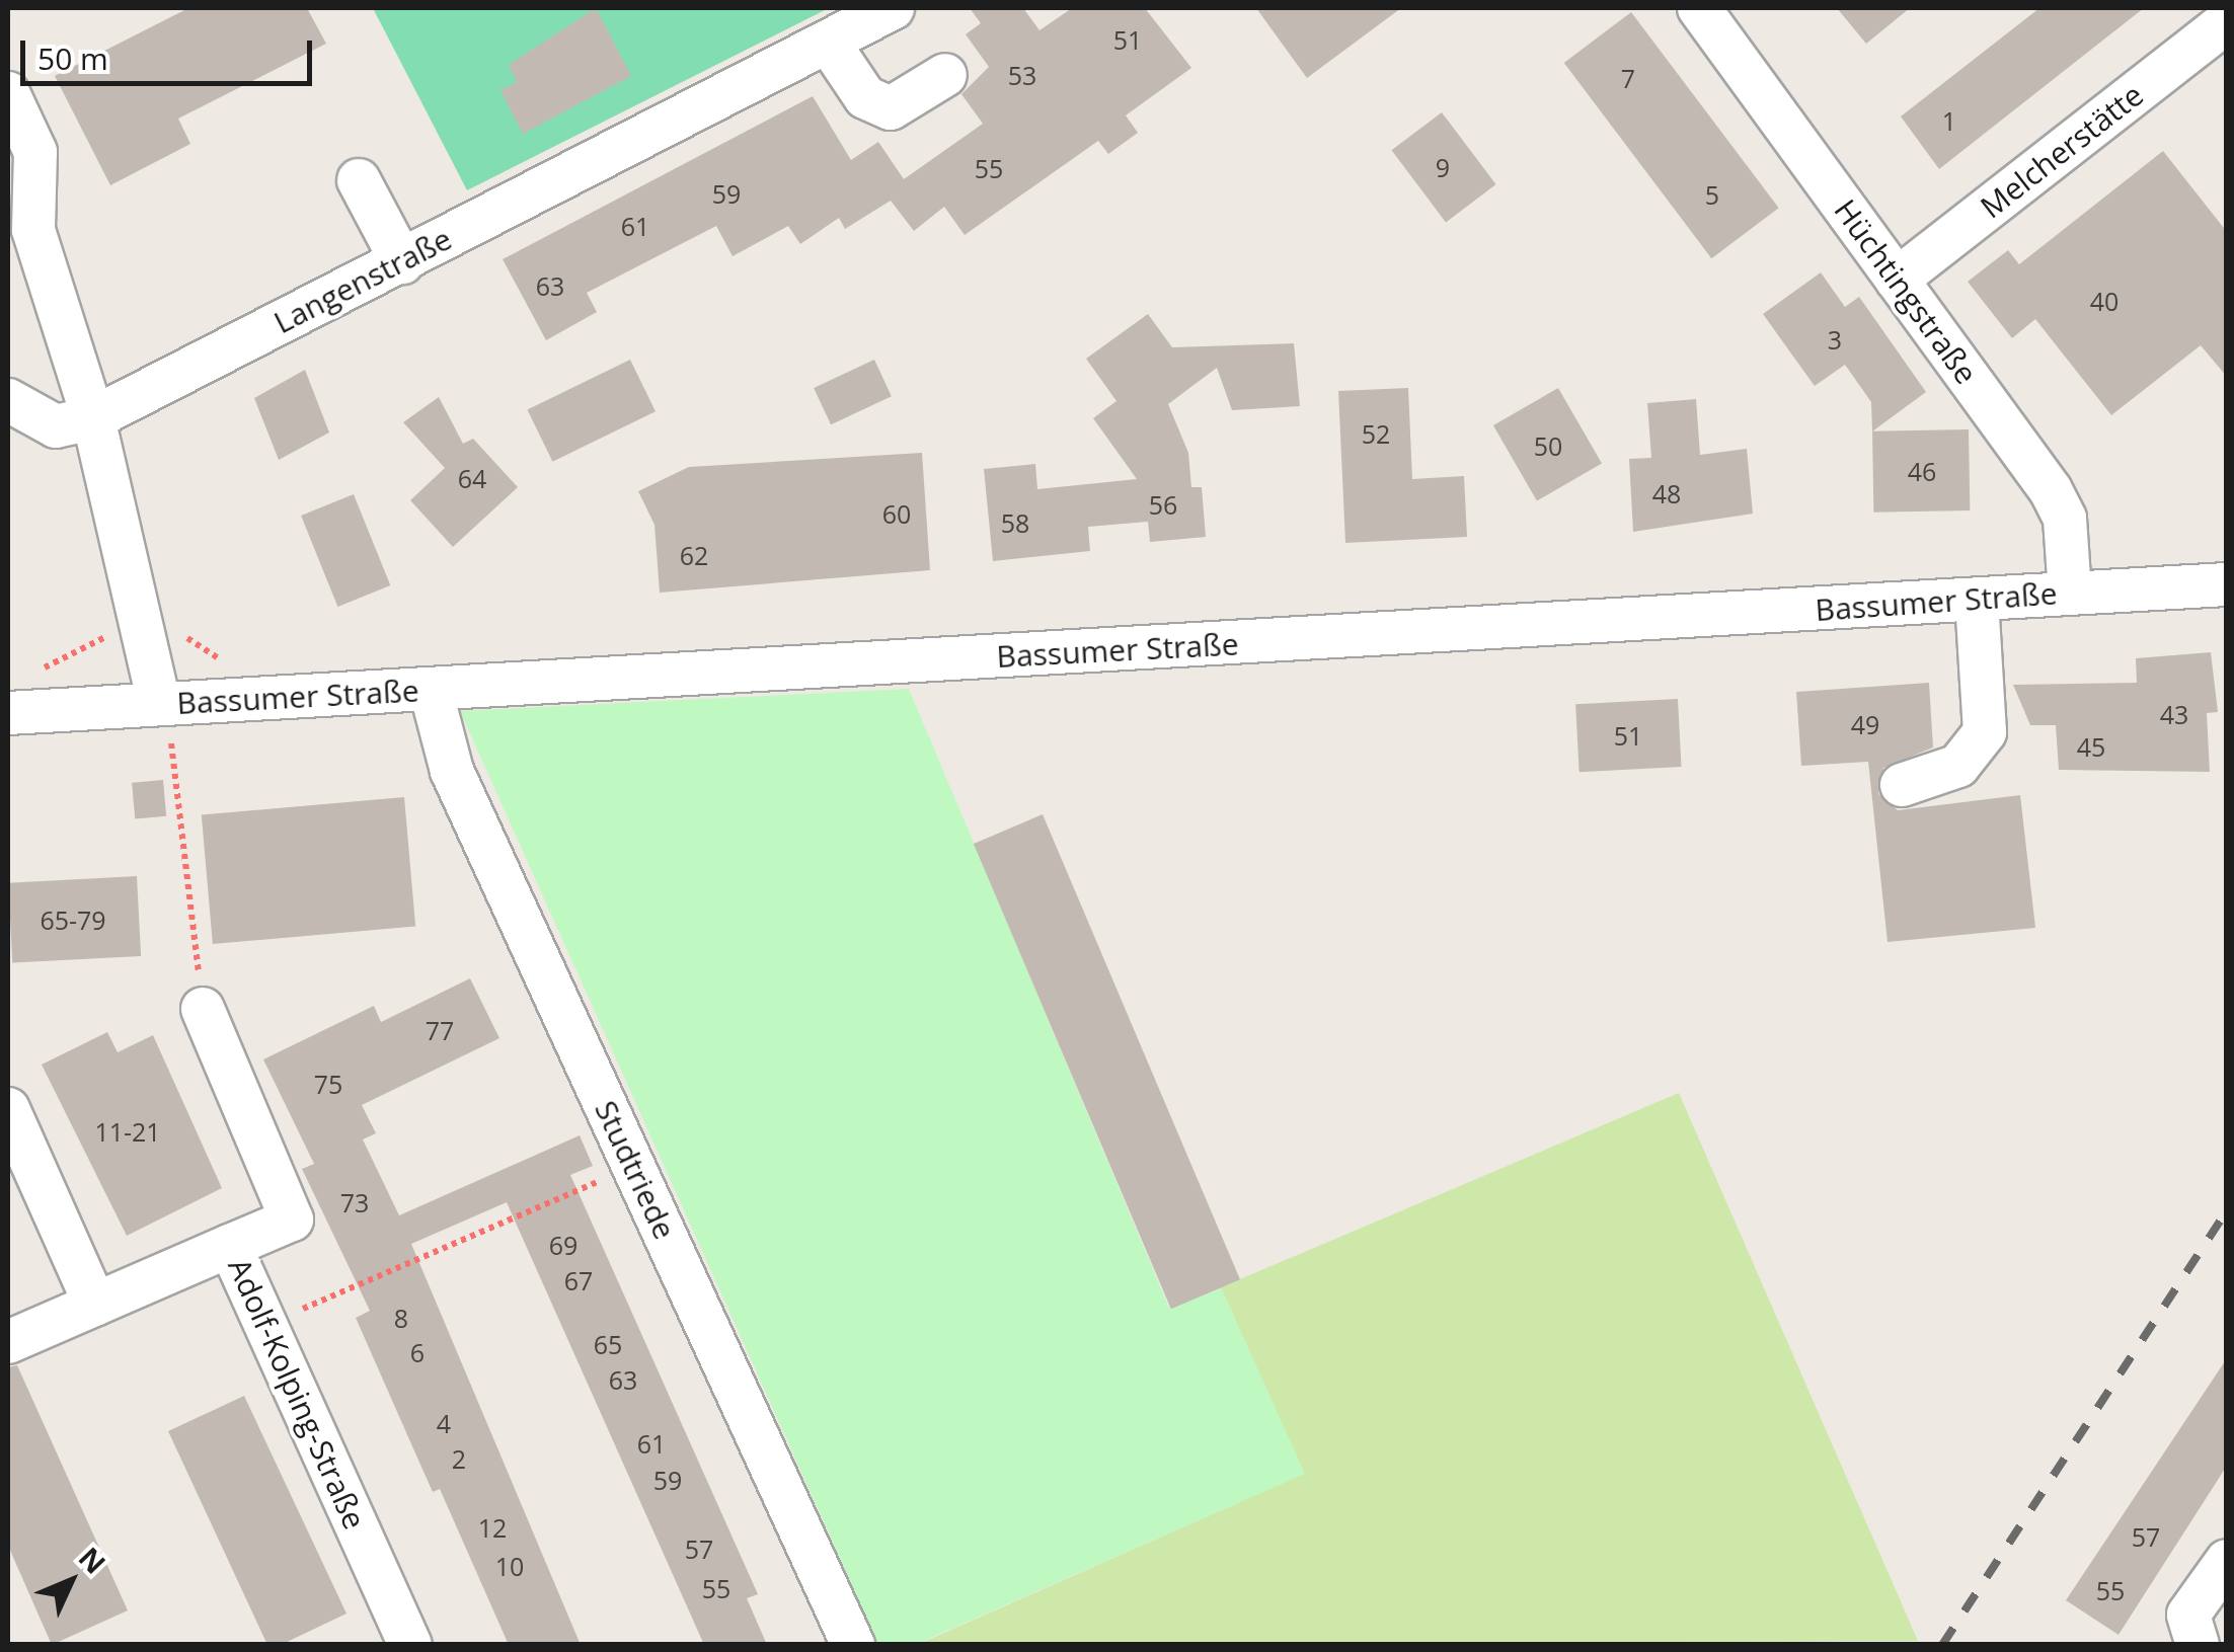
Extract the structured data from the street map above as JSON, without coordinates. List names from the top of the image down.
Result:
{
  "streets": {
    "street": [
      "Melcherstätte",
      "Langenstraße",
      "Hüchtingstraße",
      "Bassumer Straße",
      "Studtriede",
      "Adolf-Kolping-Straße"
    ]
  },
  "crossings": [
    ["Melcherstätte", "Hüchtingstraße"],
    ["Hüchtingstraße", "Bassumer Straße"],
    ["Bassumer Straße", "Studtriede"]
  ],
  "house_numbers": [
    "51",
    "53",
    "7",
    "1",
    "9",
    "55",
    "59",
    "5",
    "61",
    "63",
    "40",
    "3",
    "52",
    "50",
    "46",
    "64",
    "48",
    "56",
    "60",
    "58",
    "62",
    "43",
    "49",
    "51",
    "45",
    "65-79",
    "77",
    "75",
    "11-21",
    "73",
    "69",
    "67",
    "8",
    "65",
    "6",
    "63",
    "4",
    "61",
    "2",
    "59",
    "12",
    "57",
    "57",
    "10",
    "55",
    "55"
  ],
  "scale_bar": "50 m",
  "north": "top right"
}
